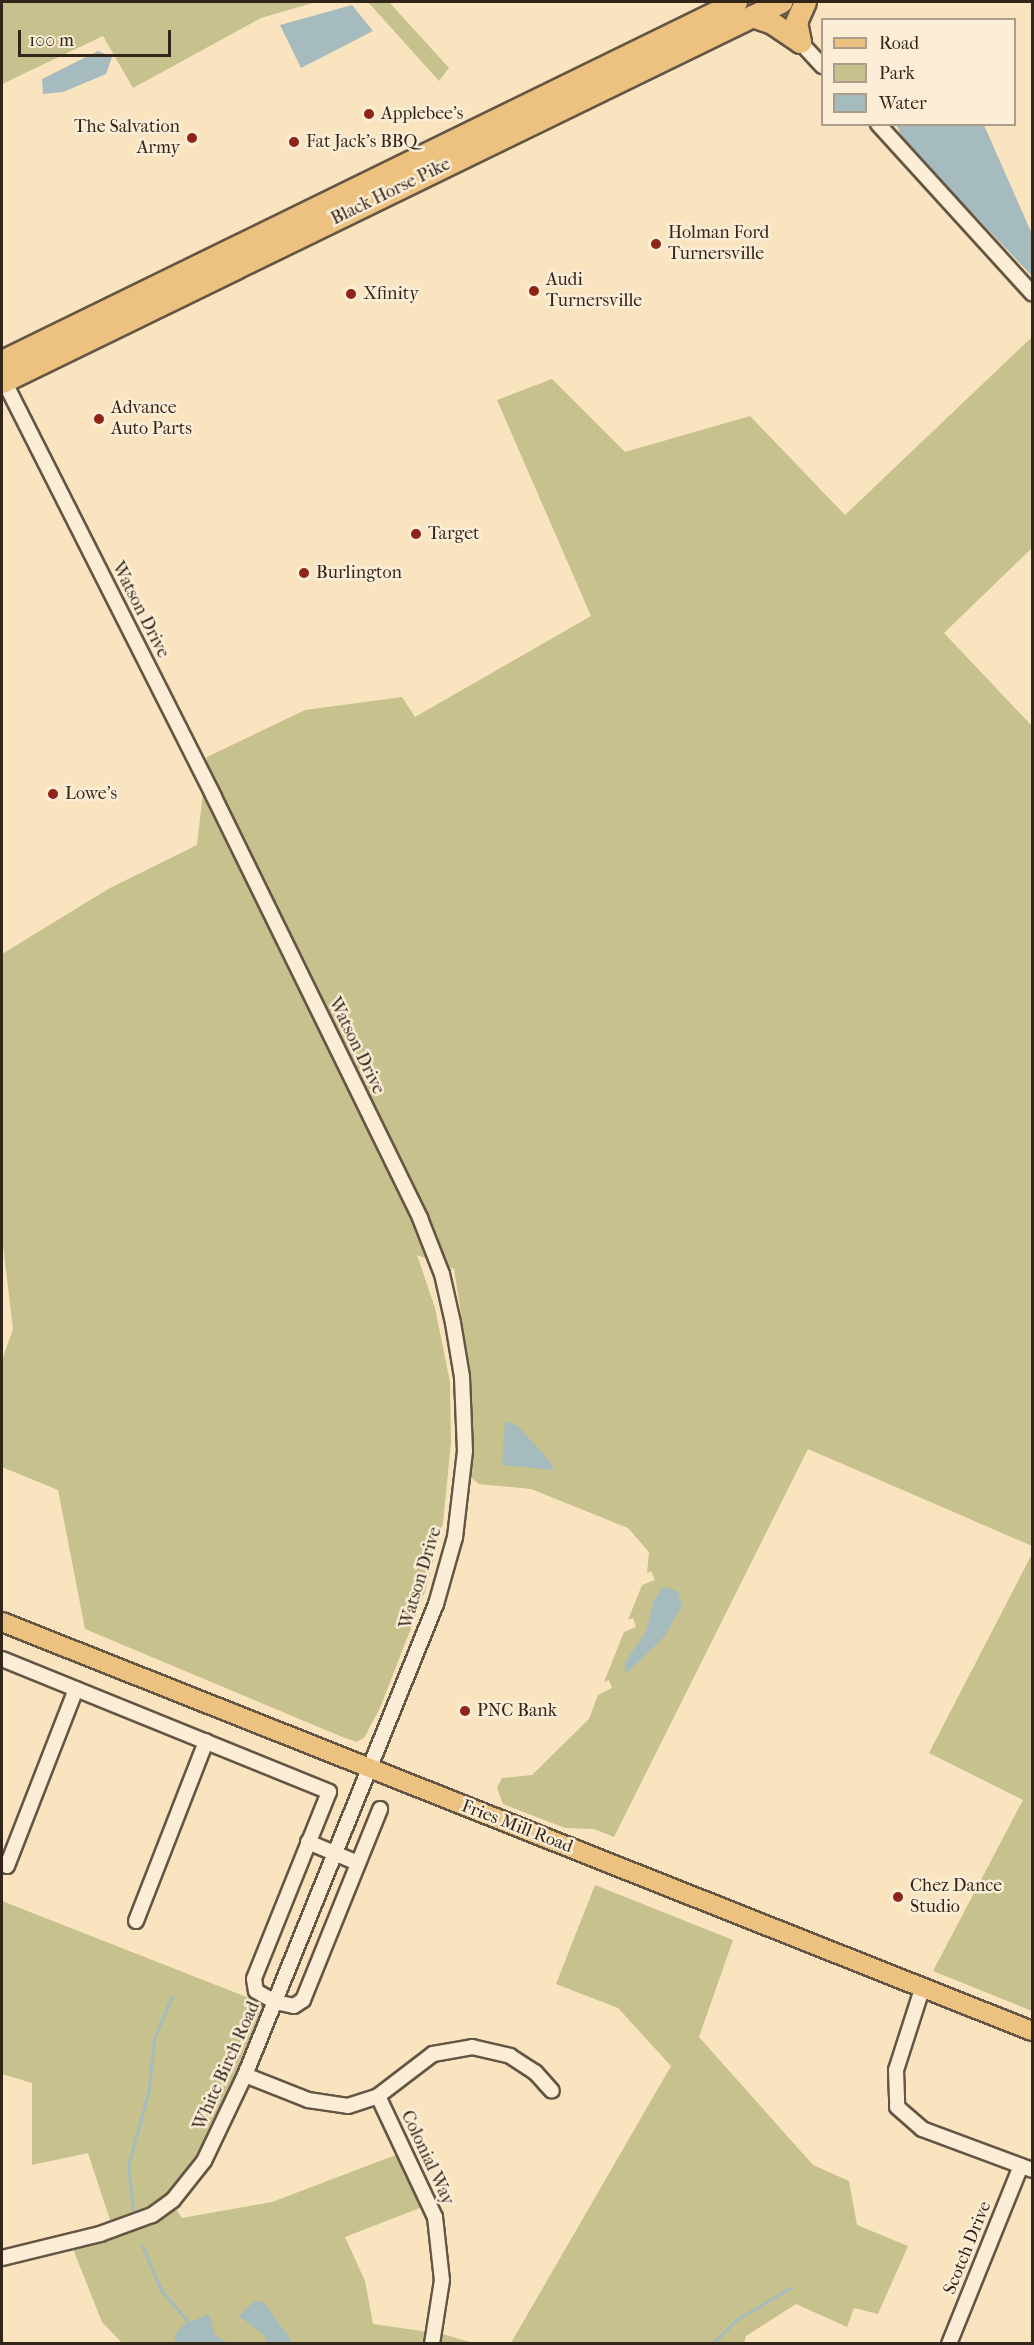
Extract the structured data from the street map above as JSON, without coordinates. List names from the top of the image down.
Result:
{
  "streets": {
    "highway": ["Black Horse Pike"],
    "main road": ["Fries Mill Road"],
    "street": [
      "Watson Drive",
      "White Birch Road",
      "Colonial Way",
      "Scotch Drive"
    ]
  },
  "crossings": [
    ["Black Horse Pike", "Watson Drive"],
    ["Watson Drive", "Fries Mill Road"],
    ["Watson Drive", "White Birch Road"],
    ["Fries Mill Road", "White Birch Road"]
  ],
  "places": [
    "Applebee's",
    "The Salvation Army",
    "Fat Jack's BBQ",
    "Holman Ford Turnersville",
    "Audi Turnersville",
    "Xfinity",
    "Advance Auto Parts",
    "Target",
    "Burlington",
    "Lowe's",
    "PNC Bank",
    "Chez Dance Studio"
  ],
  "legend": ["Road", "Park", "Water"],
  "scale_bar": "100 m"
}
